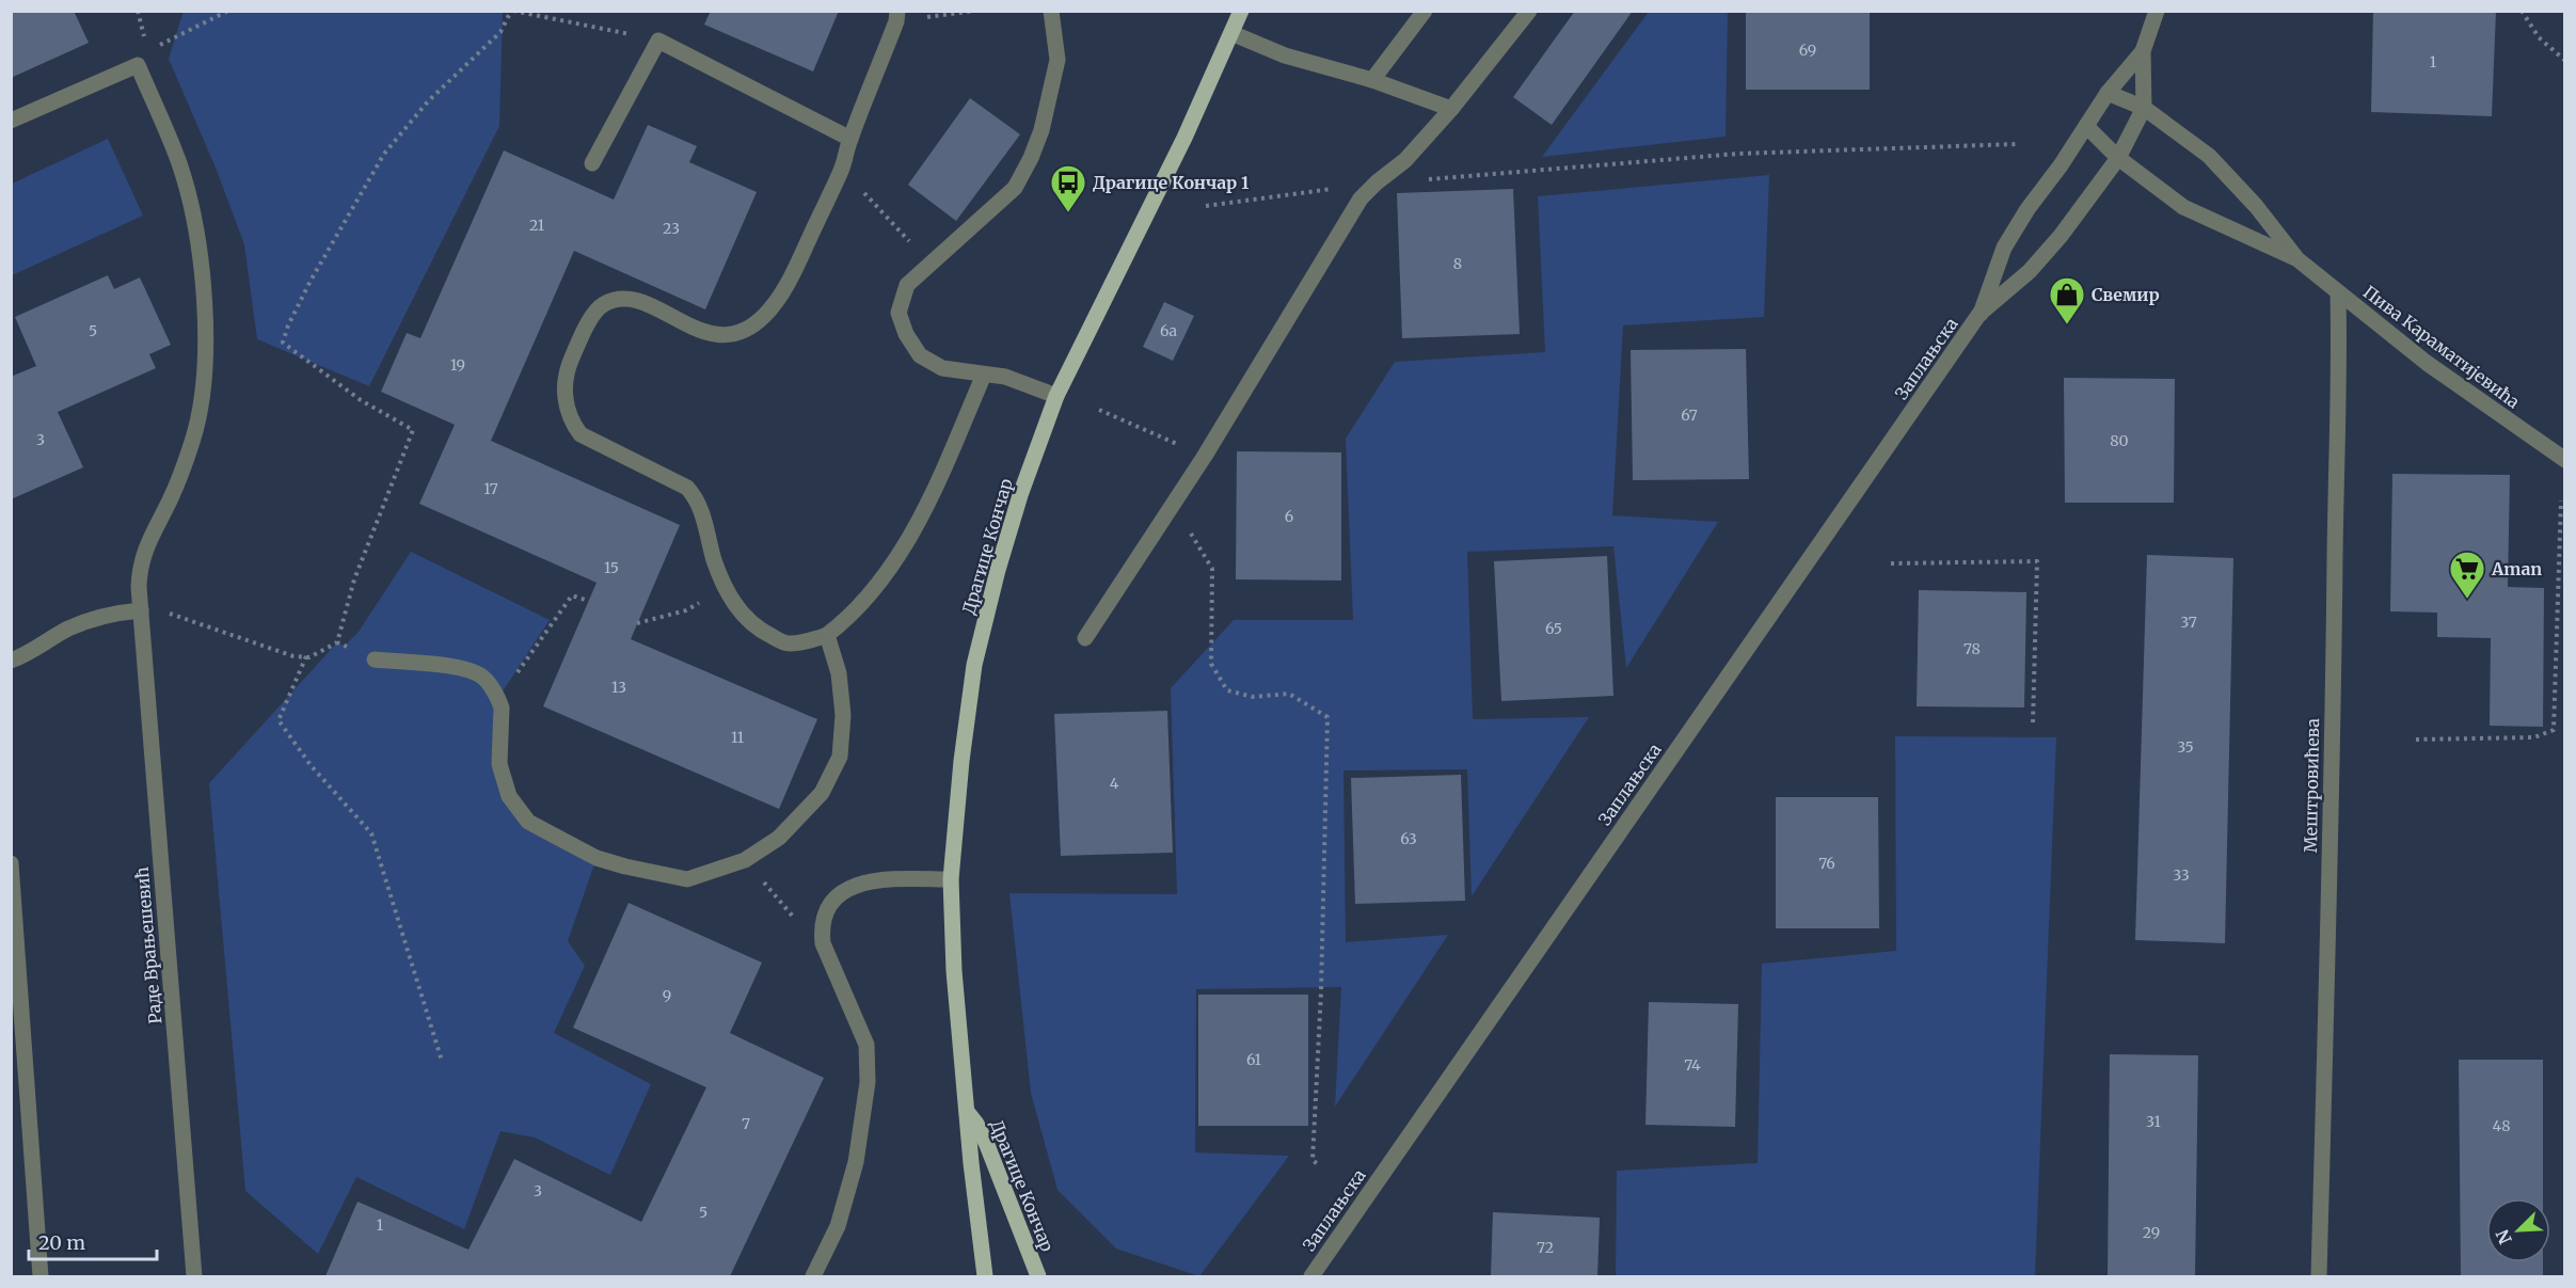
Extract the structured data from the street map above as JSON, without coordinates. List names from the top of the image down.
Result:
{
  "streets": {
    "main road": ["Драгице Кончар"],
    "street": [
      "Пива Караматијевића",
      "Заплањска",
      "Мештровићева",
      "Раде Врањешевић"
    ]
  },
  "crossings": [
    ["Пива Караматијевића", "Заплањска"],
    ["Пива Караматијевића", "Мештровићева"]
  ],
  "places": {
    "bus stop": ["Драгице Кончар 1"],
    "shop": ["Свемир"],
    "supermarket": ["Aman"]
  },
  "house_numbers": [
    "69",
    "1",
    "21",
    "23",
    "8",
    "5",
    "6a",
    "19",
    "67",
    "3",
    "80",
    "17",
    "6",
    "15",
    "37",
    "65",
    "78",
    "13",
    "11",
    "35",
    "4",
    "63",
    "76",
    "33",
    "9",
    "61",
    "74",
    "31",
    "7",
    "48",
    "3",
    "5",
    "1",
    "29",
    "72"
  ],
  "scale_bar": "20 m",
  "north": "bottom left"
}
